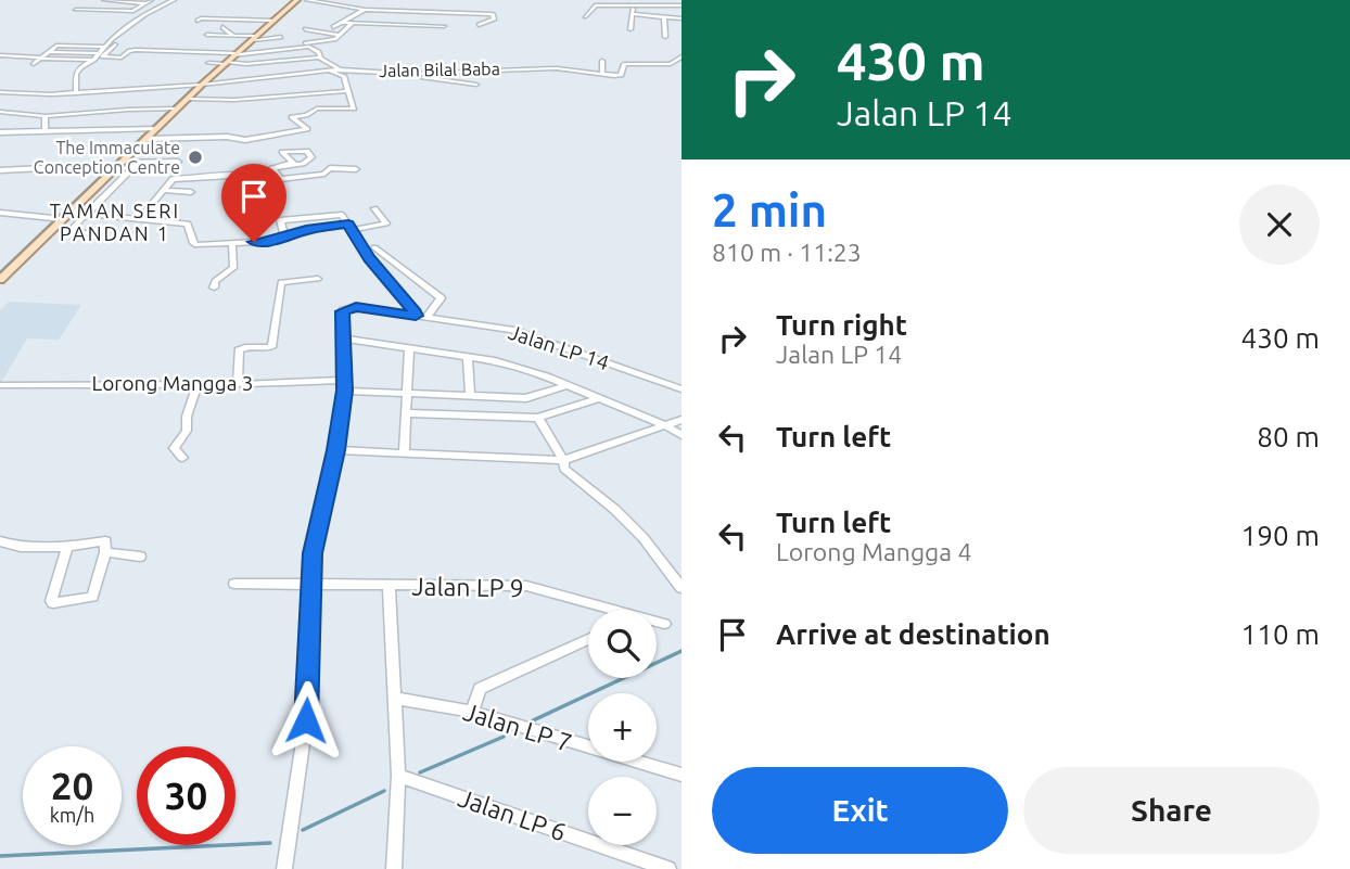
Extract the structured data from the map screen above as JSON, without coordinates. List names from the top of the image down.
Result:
{
  "streets": {
    "street": [
      "Jalan Bilal Baba",
      "Jalan LP 14",
      "Lorong Mangga 3",
      "Jalan LP 9",
      "Jalan LP 7",
      "Jalan LP 6"
    ]
  },
  "districts": ["TAMAN SERI PANDAN 1"],
  "places": ["The Immaculate Conception Centre"],
  "page": {
    "turn": ["430 m", "Jalan LP 14"],
    "heading": ["2 min", "810 m · 11:23"],
    "list": [
      {
        "name": "Turn right",
        "note": "Jalan LP 14",
        "value": "430 m"
      },
      {
        "name": "Turn left",
        "value": "80 m"
      },
      {
        "name": "Turn left",
        "note": "Lorong Mangga 4",
        "value": "190 m"
      },
      {
        "name": "Arrive at destination",
        "value": "110 m"
      }
    ],
    "map_buttons": ["+", "−"],
    "speed": "20 km/h",
    "limit": "30",
    "buttons": ["Exit", "Share"]
  }
}
